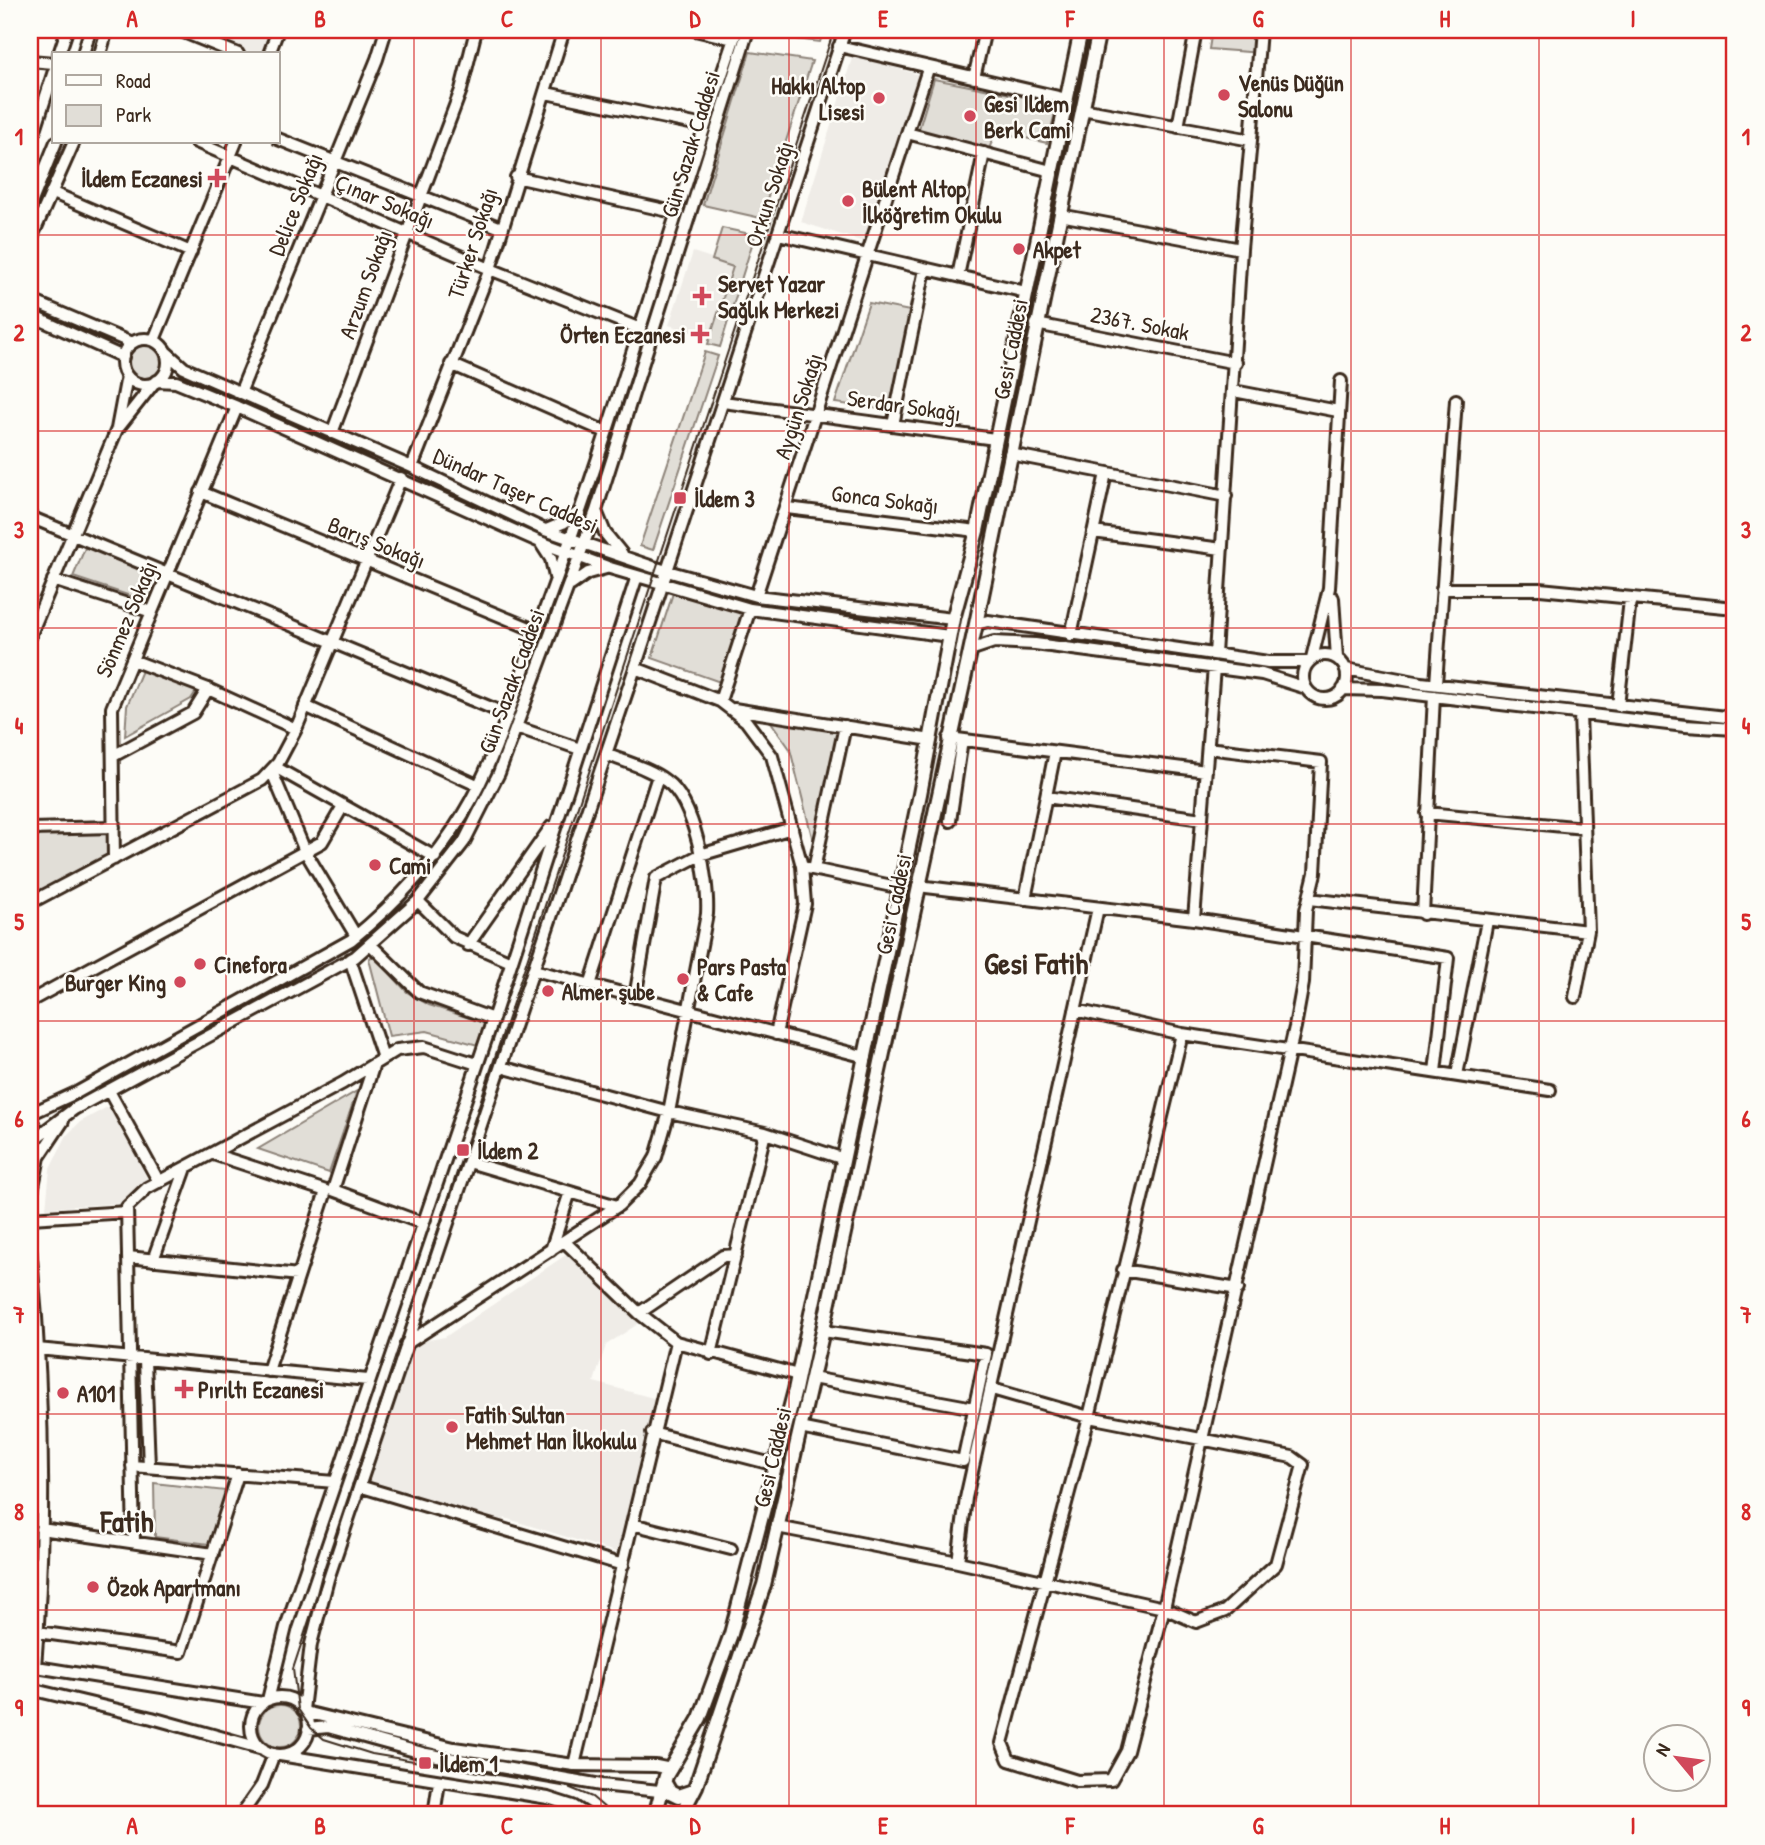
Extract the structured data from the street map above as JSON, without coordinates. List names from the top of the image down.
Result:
{
  "streets": {
    "main road": ["Gesi Caddesi"],
    "street": [
      "Gün Sazak Caddesi",
      "Orkun Sokağı",
      "Çınar Sokağı",
      "Delice Sokağı",
      "Türker Sokağı",
      "Arzum Sokağı",
      "2367. Sokak",
      "Serdar Sokağı",
      "Aygün Sokağı",
      "Dündar Taşer Caddesi",
      "Gonca Sokağı",
      "Barış Sokağı",
      "Sönmez Sokağı"
    ]
  },
  "crossings": [
    ["Gün Sazak Caddesi", "Çınar Sokağı"],
    ["Gün Sazak Caddesi", "Dündar Taşer Caddesi"],
    ["Gün Sazak Caddesi", "Barış Sokağı"],
    ["Orkun Sokağı", "Serdar Sokağı"],
    ["Orkun Sokağı", "Dündar Taşer Caddesi"],
    ["Çınar Sokağı", "Delice Sokağı"],
    ["Çınar Sokağı", "Türker Sokağı"],
    ["Çınar Sokağı", "Arzum Sokağı"],
    ["Delice Sokağı", "Dündar Taşer Caddesi"],
    ["Türker Sokağı", "Dündar Taşer Caddesi"],
    ["Arzum Sokağı", "Dündar Taşer Caddesi"],
    ["2367. Sokak", "Gesi Caddesi"],
    ["Gesi Caddesi", "Serdar Sokağı"],
    ["Gesi Caddesi", "Dündar Taşer Caddesi"],
    ["Gesi Caddesi", "Gonca Sokağı"],
    ["Serdar Sokağı", "Aygün Sokağı"],
    ["Aygün Sokağı", "Dündar Taşer Caddesi"],
    ["Aygün Sokağı", "Gonca Sokağı"],
    ["Dündar Taşer Caddesi", "Sönmez Sokağı"],
    ["Barış Sokağı", "Sönmez Sokağı"]
  ],
  "districts": ["Gesi Fatih", "Fatih"],
  "places": {
    "other": [
      "Venüs Düğün Salonu",
      "Hakkı Altop Lisesi",
      "Gesi Ildem Berk Cami",
      "Bülent Altop İlköğretim Okulu",
      "Akpet",
      "Cami",
      "Cinefora",
      "Pars Pasta & Cafe",
      "Burger King",
      "Almer şube",
      "A101",
      "Fatih Sultan Mehmet Han İlkokulu",
      "Özok Apartmanı"
    ],
    "health": [
      "İldem Eczanesi",
      "Servet Yazar Sağlık Merkezi",
      "Örten Eczanesi",
      "Pırıltı Eczanesi"
    ],
    "transit": ["İldem 3", "İldem 2", "İldem 1"]
  },
  "legend": ["Road", "Park"],
  "north": "top left",
  "grid": {
    "columns": [
      "A",
      "B",
      "C",
      "D",
      "E",
      "F",
      "G",
      "H",
      "I"
    ],
    "rows": [
      "1",
      "2",
      "3",
      "4",
      "5",
      "6",
      "7",
      "8",
      "9"
    ]
  }
}
